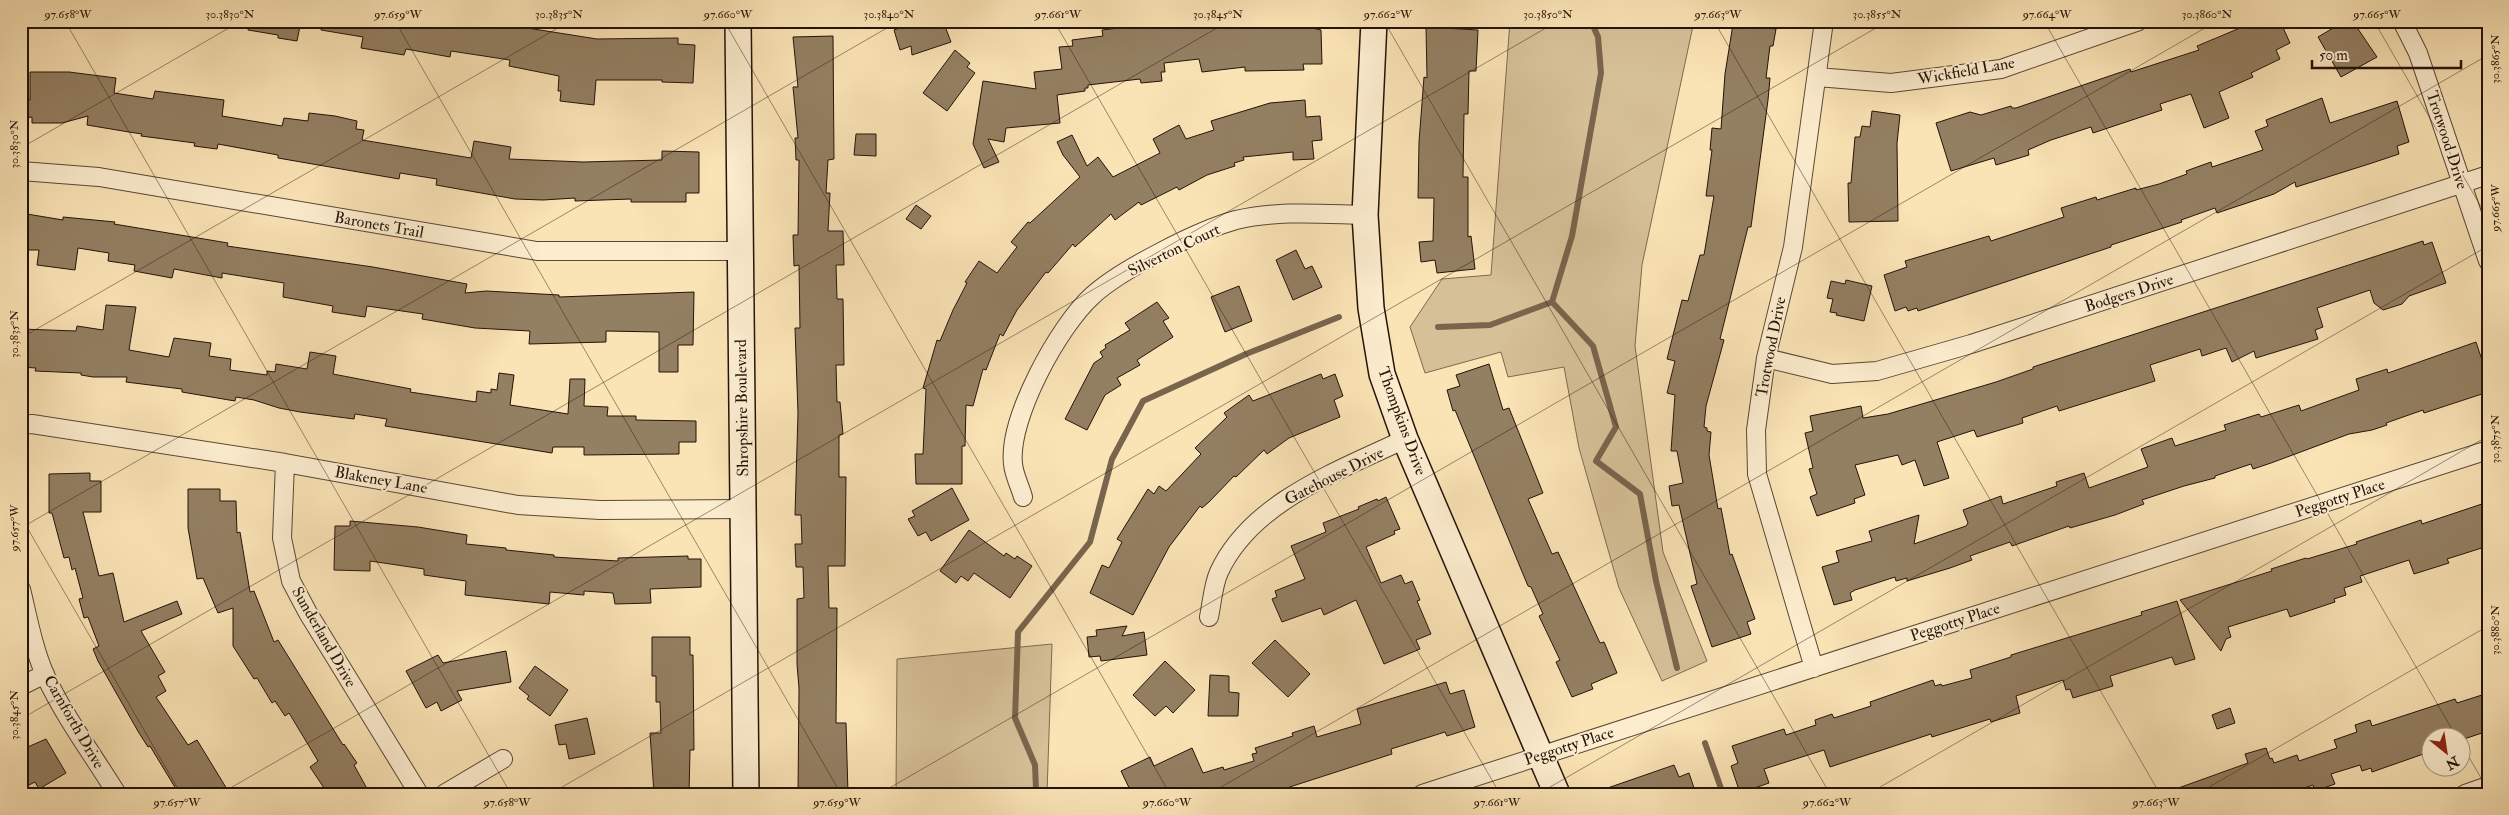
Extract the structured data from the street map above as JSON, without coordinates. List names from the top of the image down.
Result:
{
  "streets": {
    "street": [
      "Wickfield Lane",
      "Trotwood Drive",
      "Baronets Trail",
      "Silverton Court",
      "Bodgers Drive",
      "Shropshire Boulevard",
      "Thompkins Drive",
      "Gatehouse Drive",
      "Blakeney Lane",
      "Peggotty Place",
      "Sunderland Drive",
      "Carnforth Drive"
    ]
  },
  "crossings": [
    ["Wickfield Lane", "Trotwood Drive"],
    ["Trotwood Drive", "Bodgers Drive"],
    ["Trotwood Drive", "Peggotty Place"],
    ["Baronets Trail", "Shropshire Boulevard"],
    ["Silverton Court", "Thompkins Drive"],
    ["Shropshire Boulevard", "Blakeney Lane"],
    ["Thompkins Drive", "Gatehouse Drive"],
    ["Thompkins Drive", "Peggotty Place"],
    ["Blakeney Lane", "Sunderland Drive"]
  ],
  "scale_bar": "50 m",
  "north": "bottom right",
  "coordinates": [
    "97.658°W",
    "30.3830°N",
    "97.659°W",
    "30.3835°N",
    "97.660°W",
    "30.3840°N",
    "97.661°W",
    "30.3845°N",
    "97.662°W",
    "30.3850°N",
    "97.663°W",
    "30.3855°N",
    "97.664°W",
    "30.3860°N",
    "97.665°W",
    "30.3865°N",
    "30.3875°N",
    "97.657°W",
    "30.3880°N"
  ]
}
